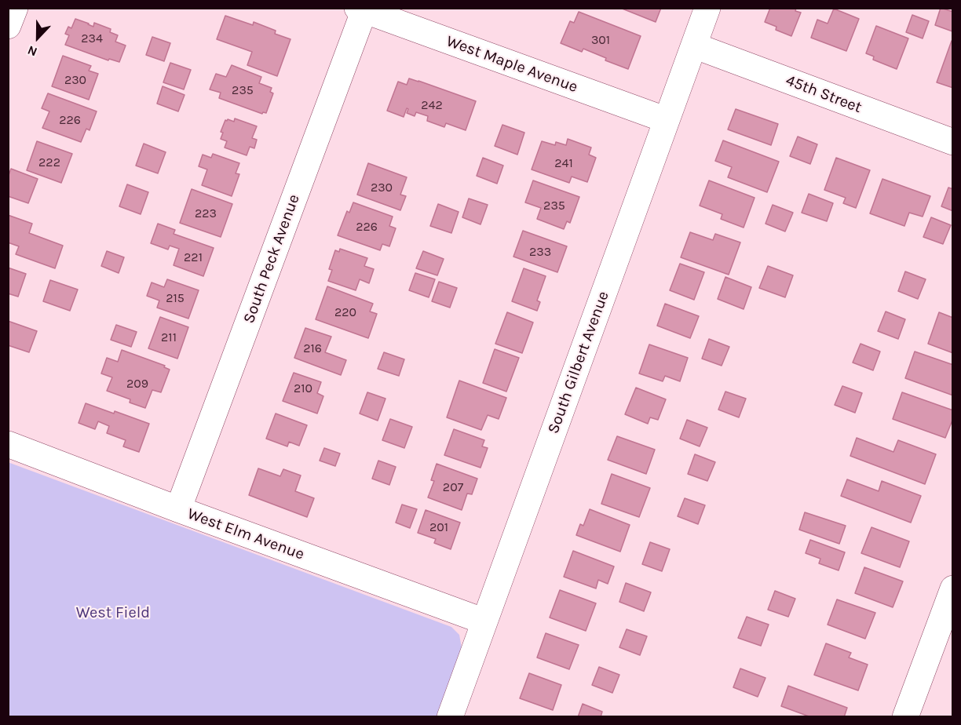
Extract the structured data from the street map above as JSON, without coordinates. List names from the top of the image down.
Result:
{
  "streets": {
    "street": [
      "West Maple Avenue",
      "45th Street",
      "South Peck Avenue",
      "South Gilbert Avenue",
      "West Elm Avenue"
    ]
  },
  "crossings": [
    ["West Maple Avenue", "South Peck Avenue"],
    ["West Maple Avenue", "South Gilbert Avenue"],
    ["45th Street", "South Gilbert Avenue"],
    ["South Peck Avenue", "West Elm Avenue"],
    ["South Gilbert Avenue", "West Elm Avenue"]
  ],
  "parks": ["West Field"],
  "house_numbers": [
    "234",
    "301",
    "230",
    "235",
    "242",
    "226",
    "222",
    "241",
    "230",
    "235",
    "223",
    "226",
    "233",
    "221",
    "215",
    "220",
    "211",
    "216",
    "209",
    "210",
    "207",
    "201"
  ],
  "north": "bottom"
}
